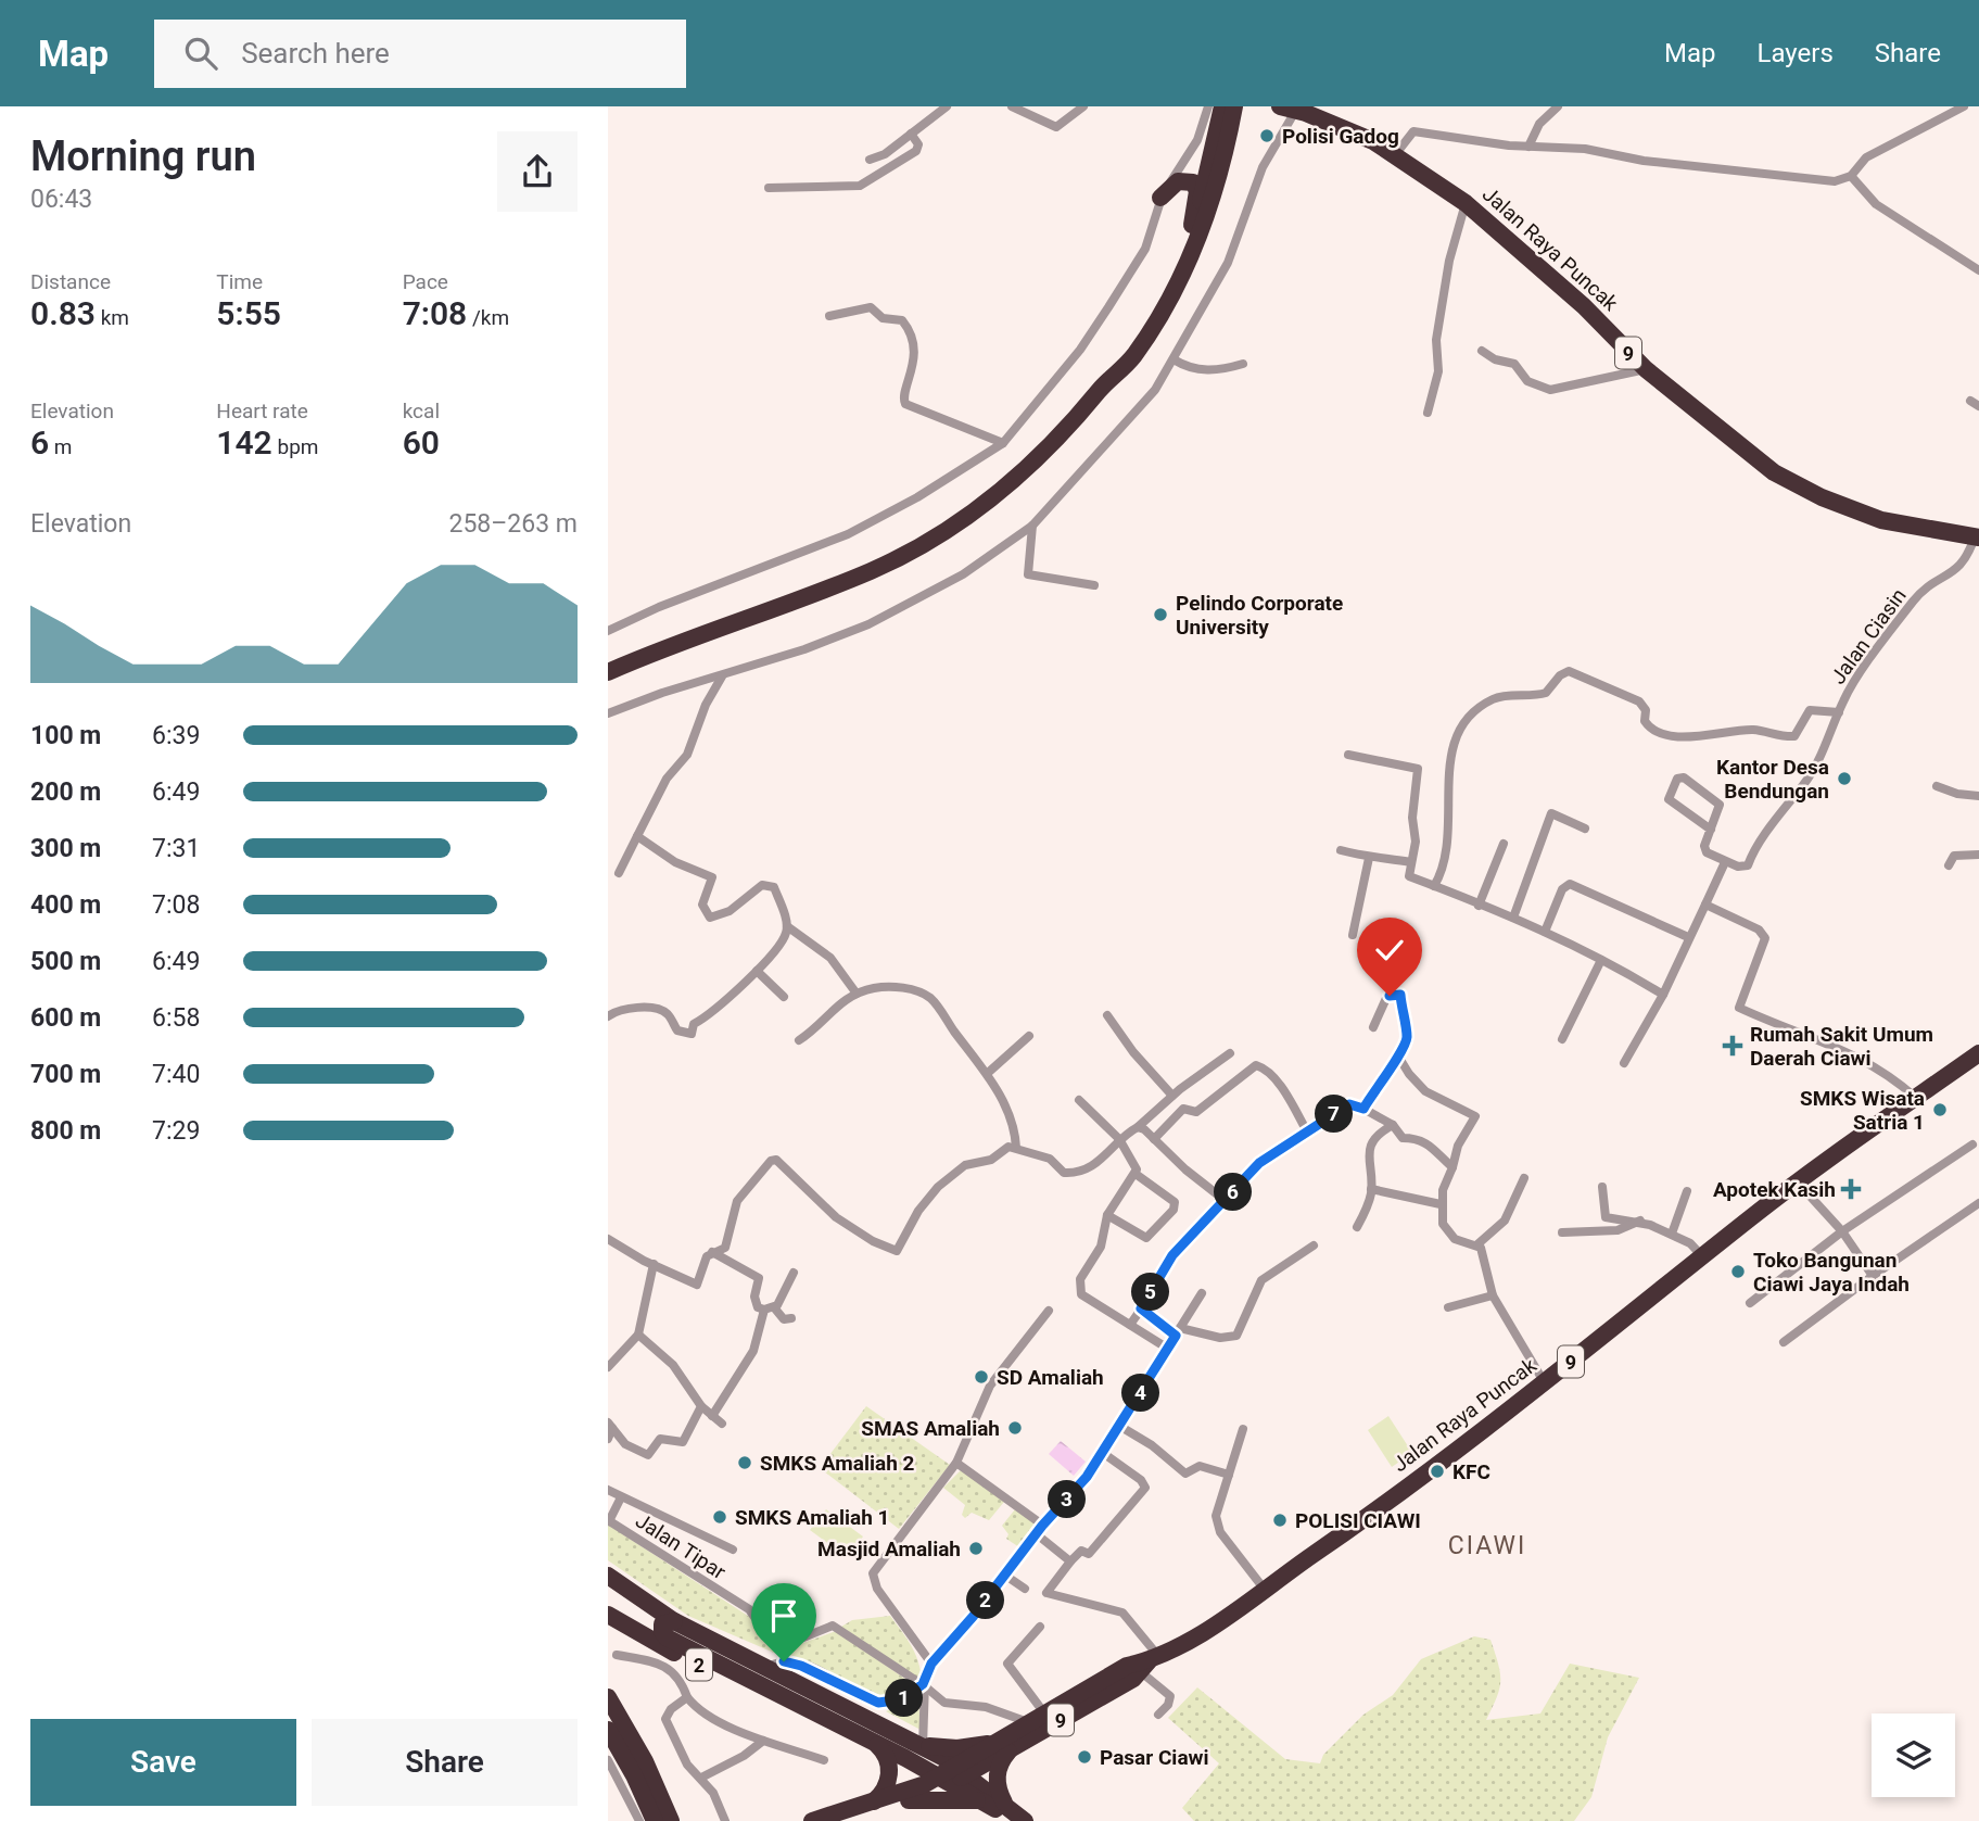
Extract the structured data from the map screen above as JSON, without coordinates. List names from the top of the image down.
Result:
{
  "streets": {
    "highway": ["Jalan Raya Puncak", "9", "2"],
    "street": ["Jalan Ciasin", "Jalan Tipar"]
  },
  "crossings": [
    ["Jalan Raya Puncak", "9"],
    ["Jalan Raya Puncak", "Jalan Ciasin"],
    ["9", "2"]
  ],
  "districts": ["CIAWI"],
  "places": {
    "other": [
      "Polisi Gadog",
      "Pelindo Corporate University",
      "Kantor Desa Bendungan",
      "SMKS Wisata Satria 1",
      "Toko Bangunan Ciawi Jaya Indah",
      "SD Amaliah",
      "SMAS Amaliah",
      "SMKS Amaliah 2",
      "KFC",
      "SMKS Amaliah 1",
      "POLISI CIAWI",
      "Masjid Amaliah",
      "Pasar Ciawi"
    ],
    "health": ["Rumah Sakit Umum Daerah Ciawi", "Apotek Kasih"]
  },
  "page": {
    "header": "Map",
    "search": "Search here",
    "nav": ["Map", "Layers", "Share"],
    "heading": ["Morning run", "06:43"],
    "stats": [
      ["Distance", "0.83 km"],
      ["Time", "5:55"],
      ["Pace", "7:08 /km"],
      ["Elevation", "6 m"],
      ["Heart rate", "142 bpm"],
      ["kcal", "60"]
    ],
    "chart": ["Elevation", "258–263 m"],
    "list": [
      {
        "name": "100 m",
        "note": "6:39"
      },
      {
        "name": "200 m",
        "note": "6:49"
      },
      {
        "name": "300 m",
        "note": "7:31"
      },
      {
        "name": "400 m",
        "note": "7:08"
      },
      {
        "name": "500 m",
        "note": "6:49"
      },
      {
        "name": "600 m",
        "note": "6:58"
      },
      {
        "name": "700 m",
        "note": "7:40"
      },
      {
        "name": "800 m",
        "note": "7:29"
      }
    ],
    "pins": [
      "7",
      "6",
      "5",
      "4",
      "3",
      "2",
      "1"
    ],
    "buttons": ["Save", "Share"]
  }
}
